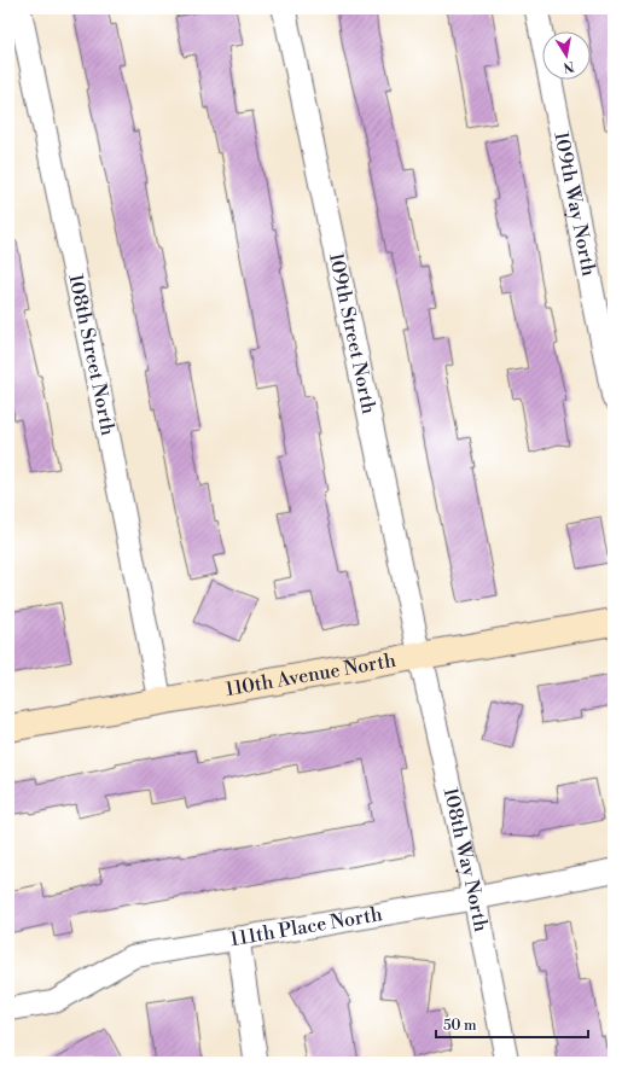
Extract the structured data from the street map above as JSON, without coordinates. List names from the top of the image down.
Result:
{
  "streets": {
    "street": [
      "109th Way North",
      "109th Street North",
      "108th Street North",
      "110th Avenue North",
      "108th Way North",
      "111th Place North"
    ]
  },
  "crossings": [
    ["109th Street North", "110th Avenue North"],
    ["109th Street North", "108th Way North"],
    ["108th Street North", "110th Avenue North"],
    ["110th Avenue North", "108th Way North"],
    ["108th Way North", "111th Place North"]
  ],
  "scale_bar": "50 m",
  "north": "bottom"
}
